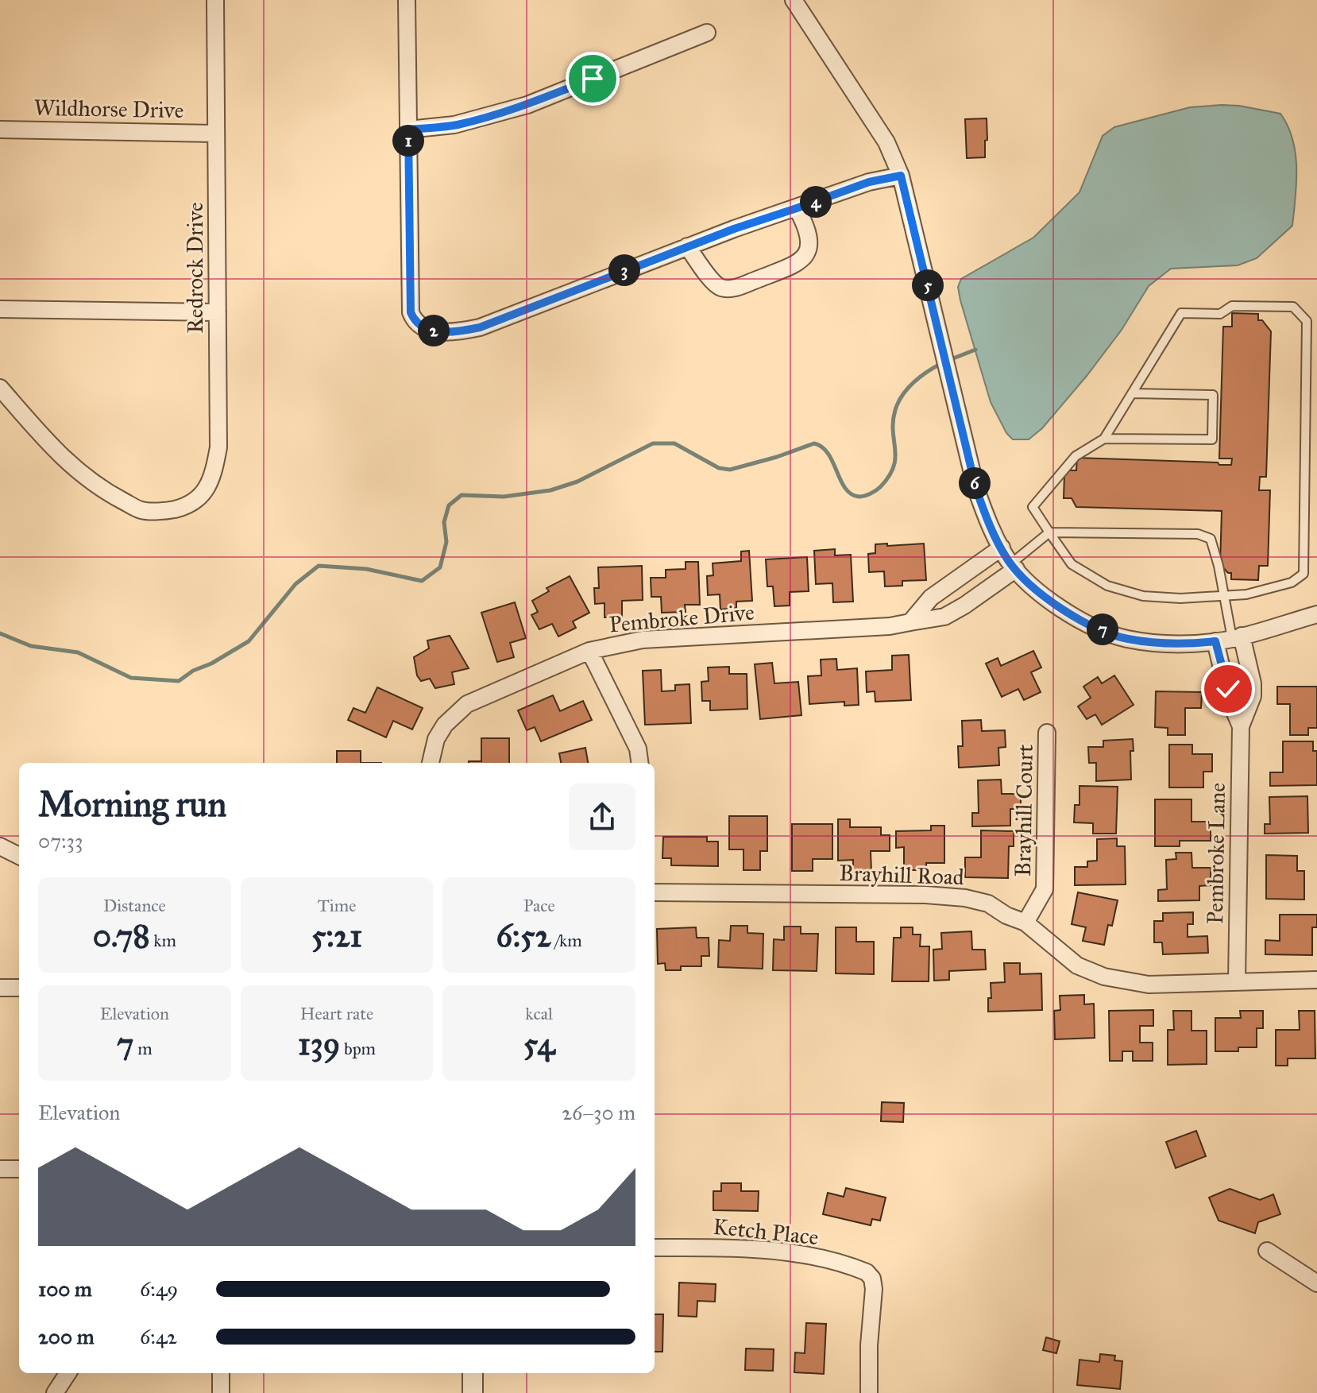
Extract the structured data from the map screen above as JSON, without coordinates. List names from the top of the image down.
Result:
{
  "streets": {
    "street": [
      "Wildhorse Drive",
      "Redrock Drive",
      "Pembroke Drive",
      "Brayhill Court",
      "Pembroke Lane",
      "Brayhill Road",
      "Ketch Place"
    ]
  },
  "crossings": [
    ["Wildhorse Drive", "Redrock Drive"],
    ["Brayhill Court", "Brayhill Road"],
    ["Pembroke Lane", "Brayhill Road"]
  ],
  "page": {
    "pins": [
      "1",
      "4",
      "3",
      "5",
      "2",
      "6",
      "7"
    ],
    "heading": ["Morning run", "07:33"],
    "stats": [
      ["Distance", "0.78 km"],
      ["Time", "5:21"],
      ["Pace", "6:52 /km"],
      ["Elevation", "7 m"],
      ["Heart rate", "139 bpm"],
      ["kcal", "54"]
    ],
    "chart": ["Elevation", "26–30 m"],
    "list": [
      {
        "name": "100 m",
        "note": "6:49"
      },
      {
        "name": "200 m",
        "note": "6:42"
      }
    ]
  }
}
